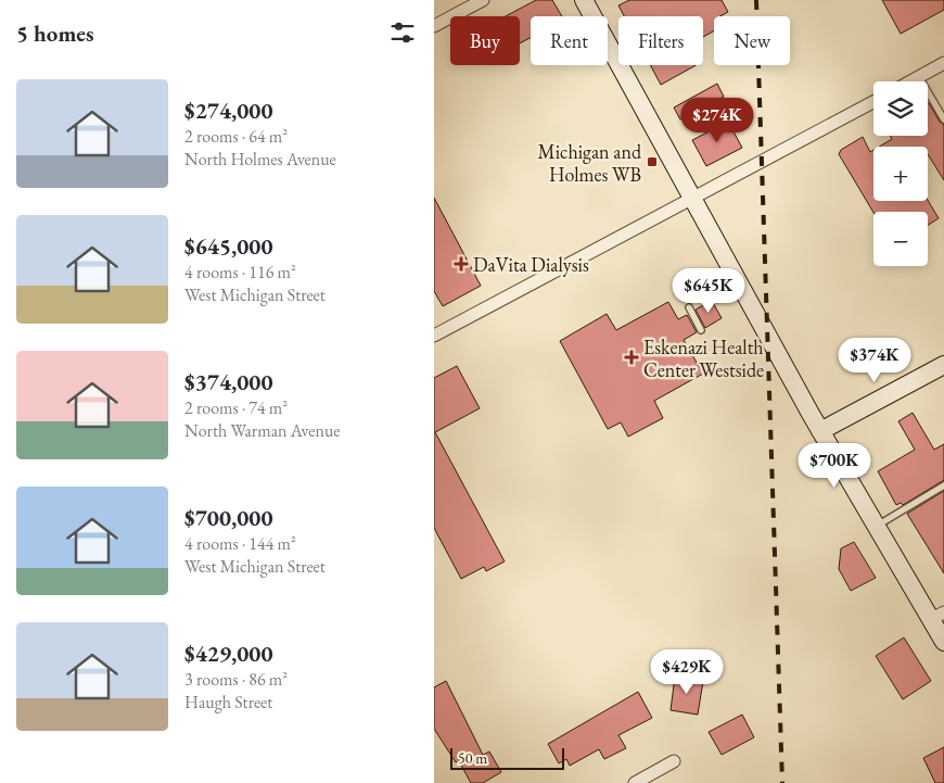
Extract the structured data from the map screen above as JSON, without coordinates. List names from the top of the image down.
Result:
{
  "places": {
    "transit": ["Michigan and Holmes WB"],
    "health": ["DaVita Dialysis", "Eskenazi Health Center Westside"]
  },
  "scale_bar": "50 m",
  "page": {
    "heading": "5 homes",
    "chip": [
      "Buy",
      "Rent",
      "Filters",
      "New"
    ],
    "list": [
      {
        "name": "$274,000",
        "note": "2 rooms · 64 m² · North Holmes Avenue"
      },
      {
        "name": "$645,000",
        "note": "4 rooms · 116 m² · West Michigan Street"
      },
      {
        "name": "$374,000",
        "note": "2 rooms · 74 m² · North Warman Avenue"
      },
      {
        "name": "$700,000",
        "note": "4 rooms · 144 m² · West Michigan Street"
      },
      {
        "name": "$429,000",
        "note": "3 rooms · 86 m² · Haugh Street"
      }
    ],
    "map_buttons": ["+", "−"],
    "price": [
      "$274K",
      "$645K",
      "$374K",
      "$700K",
      "$429K"
    ],
    "scale": "50 m"
  }
}
